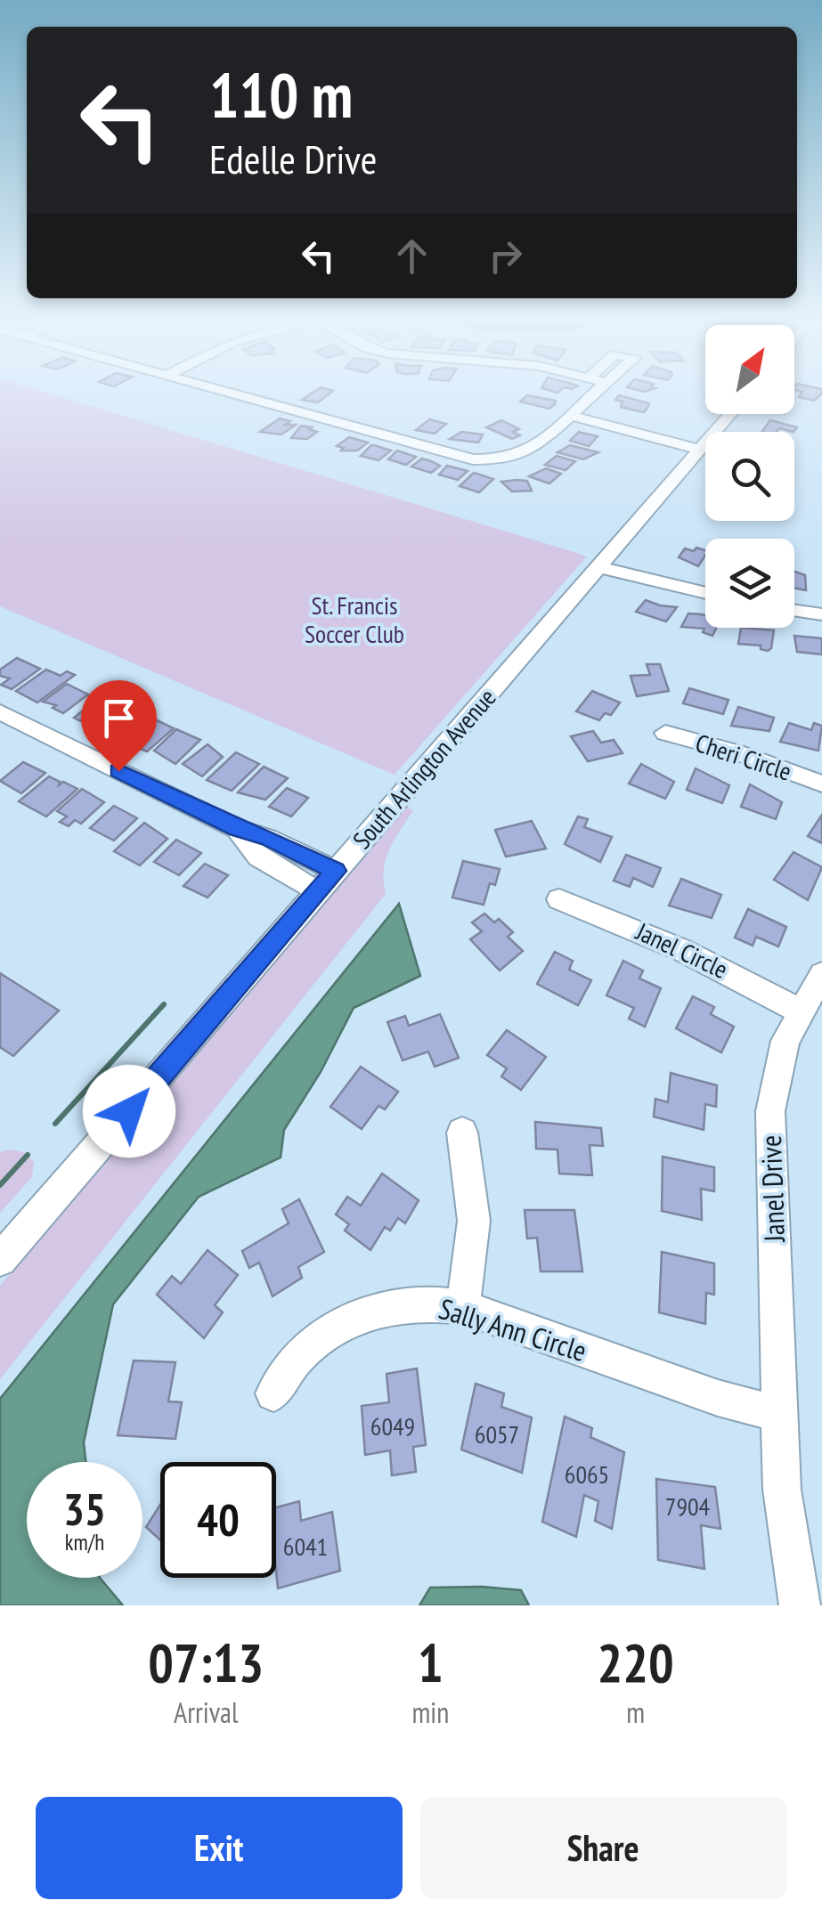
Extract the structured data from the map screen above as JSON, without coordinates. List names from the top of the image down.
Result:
{
  "streets": {
    "street": [
      "Cheri Circle",
      "South Arlington Avenue",
      "Janel Circle",
      "Janel Drive",
      "Sally Ann Circle"
    ]
  },
  "crossings": [
    ["Janel Circle", "Janel Drive"],
    ["Janel Drive", "Sally Ann Circle"]
  ],
  "parks": ["St. Francis Soccer Club"],
  "house_numbers": [
    "6049",
    "6057",
    "6065",
    "7904",
    "6041"
  ],
  "north": "top right",
  "page": {
    "turn": ["110 m", "Edelle Drive"],
    "speed": "35 km/h",
    "limit": "40",
    "eta": [
      "07:13",
      "Arrival",
      "1",
      "min",
      "220",
      "m"
    ],
    "buttons": ["Exit", "Share"]
  }
}
